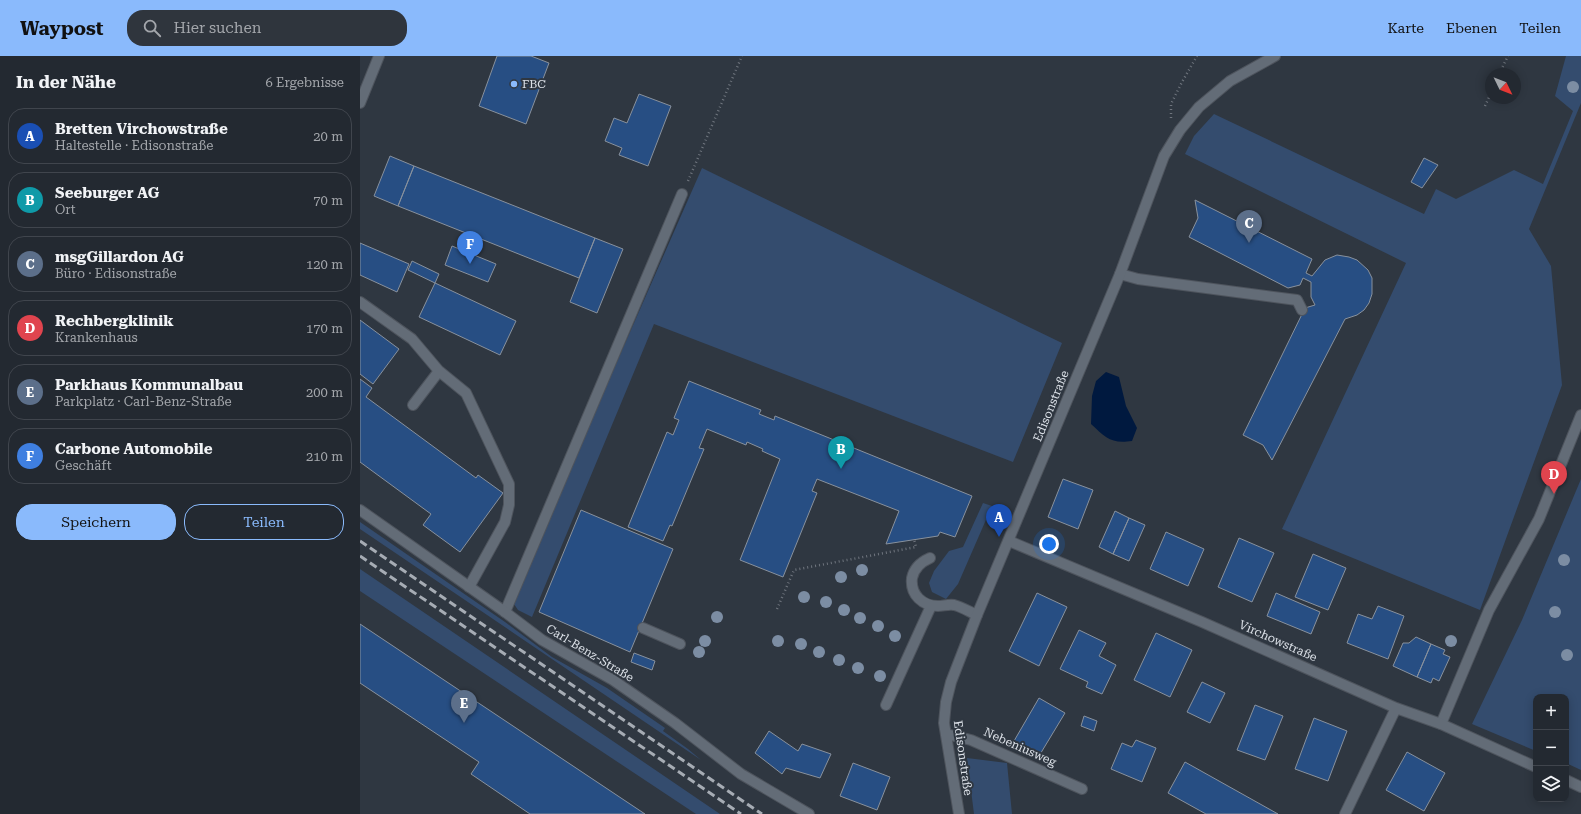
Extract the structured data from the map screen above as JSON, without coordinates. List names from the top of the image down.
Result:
{
  "streets": {
    "street": [
      "Edisonstraße",
      "Virchowstraße",
      "Carl-Benz-Straße",
      "Nebeniusweg"
    ]
  },
  "crossings": [
    ["Edisonstraße", "Virchowstraße"],
    ["Edisonstraße", "Nebeniusweg"]
  ],
  "places": ["FBC"],
  "north": "bottom right",
  "page": {
    "header": "Waypost",
    "search": "Hier suchen",
    "nav": ["Karte", "Ebenen", "Teilen"],
    "heading": ["In der Nähe", "6 Ergebnisse"],
    "list": [
      {
        "mark": "A",
        "name": "Bretten Virchowstraße",
        "note": "Haltestelle · Edisonstraße",
        "value": "20 m"
      },
      {
        "mark": "B",
        "name": "Seeburger AG",
        "note": "Ort",
        "value": "70 m"
      },
      {
        "mark": "C",
        "name": "msgGillardon AG",
        "note": "Büro · Edisonstraße",
        "value": "120 m"
      },
      {
        "mark": "D",
        "name": "Rechbergklinik",
        "note": "Krankenhaus",
        "value": "170 m"
      },
      {
        "mark": "E",
        "name": "Parkhaus Kommunalbau",
        "note": "Parkplatz · Carl-Benz-Straße",
        "value": "200 m"
      },
      {
        "mark": "F",
        "name": "Carbone Automobile",
        "note": "Geschäft",
        "value": "210 m"
      }
    ],
    "pins": [
      "C",
      "F",
      "B",
      "D",
      "A",
      "E"
    ],
    "buttons": ["Speichern", "Teilen"],
    "map_buttons": ["+", "−"]
  }
}
